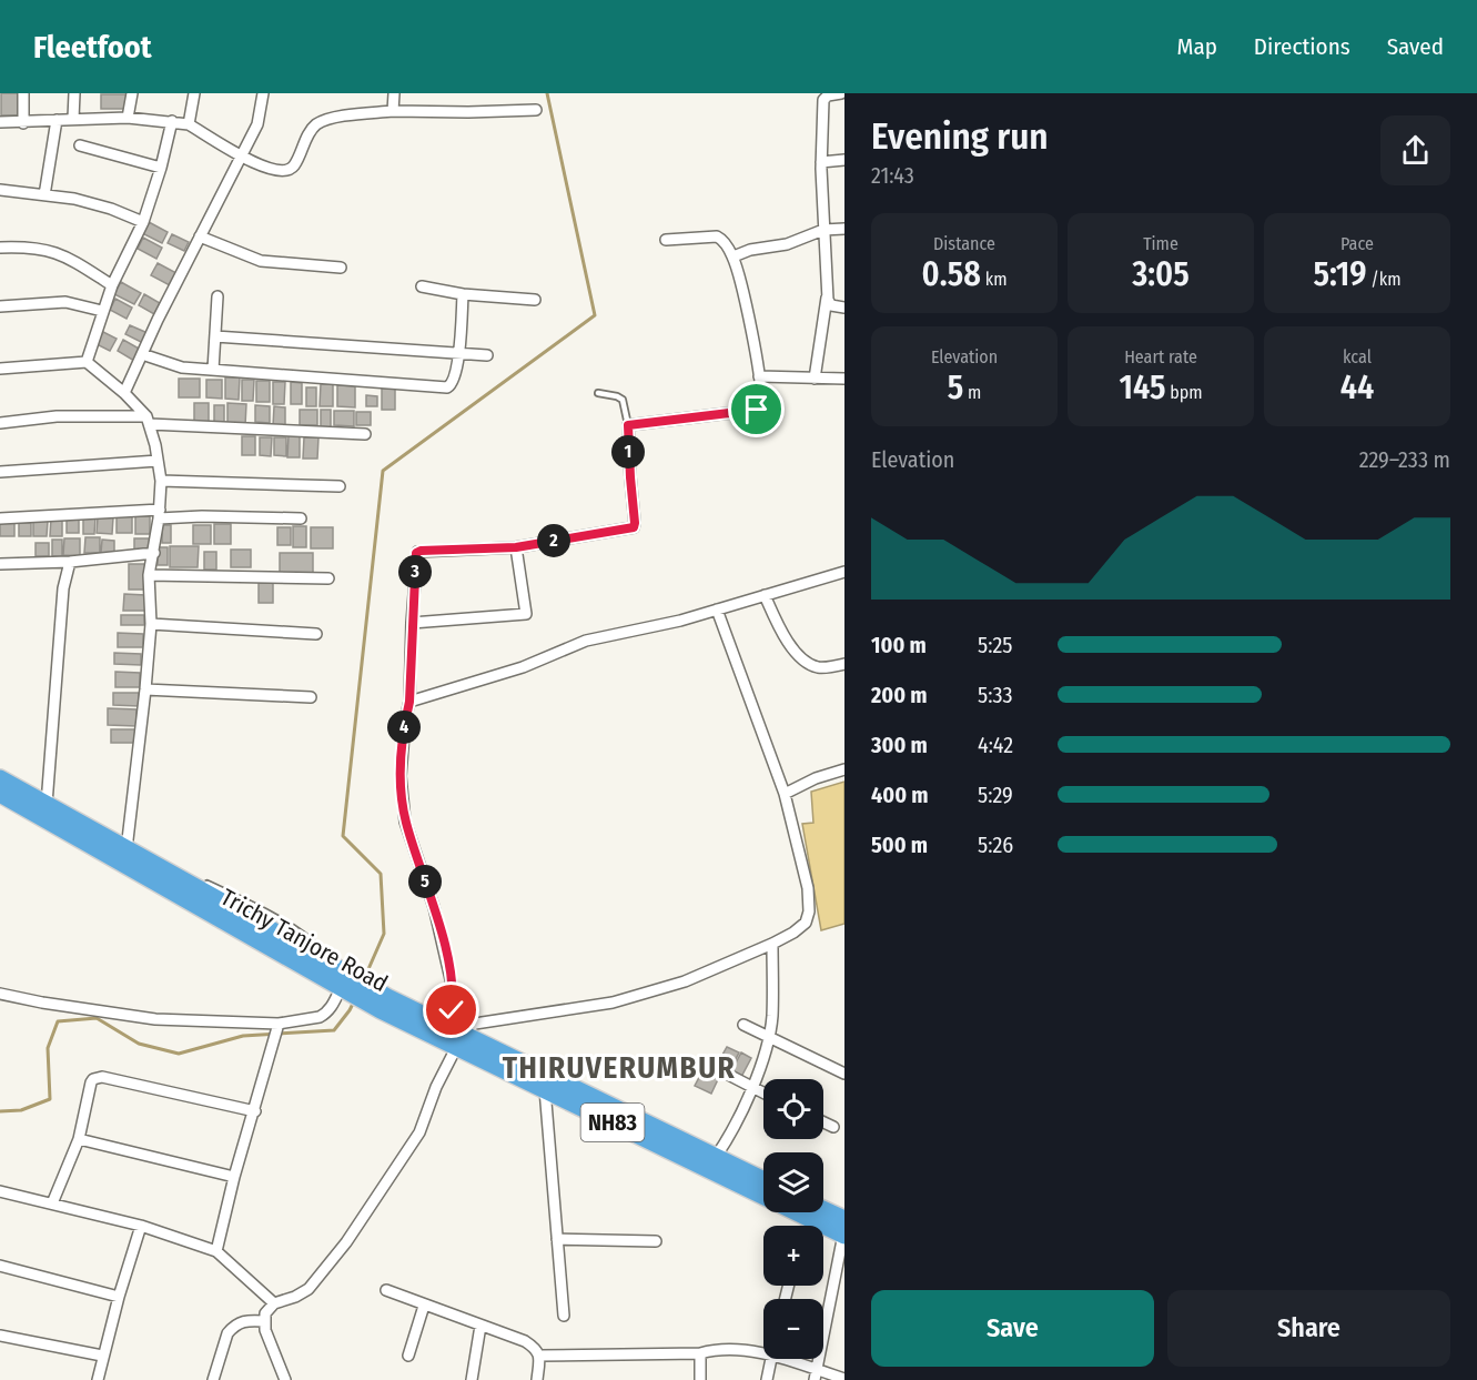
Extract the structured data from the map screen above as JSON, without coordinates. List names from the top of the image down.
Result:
{
  "streets": {
    "highway": ["Trichy Tanjore Road", "NH83"]
  },
  "districts": ["THIRUVERUMBUR"],
  "page": {
    "header": "Fleetfoot",
    "nav": ["Map", "Directions", "Saved"],
    "heading": ["Evening run", "21:43"],
    "stats": [
      ["Distance", "0.58 km"],
      ["Time", "3:05"],
      ["Pace", "5:19 /km"],
      ["Elevation", "5 m"],
      ["Heart rate", "145 bpm"],
      ["kcal", "44"]
    ],
    "chart": ["Elevation", "229–233 m"],
    "pins": [
      "1",
      "2",
      "3",
      "4",
      "5"
    ],
    "list": [
      {
        "name": "100 m",
        "note": "5:25"
      },
      {
        "name": "200 m",
        "note": "5:33"
      },
      {
        "name": "300 m",
        "note": "4:42"
      },
      {
        "name": "400 m",
        "note": "5:29"
      },
      {
        "name": "500 m",
        "note": "5:26"
      }
    ],
    "map_buttons": ["+", "−"],
    "buttons": ["Save", "Share"]
  }
}
